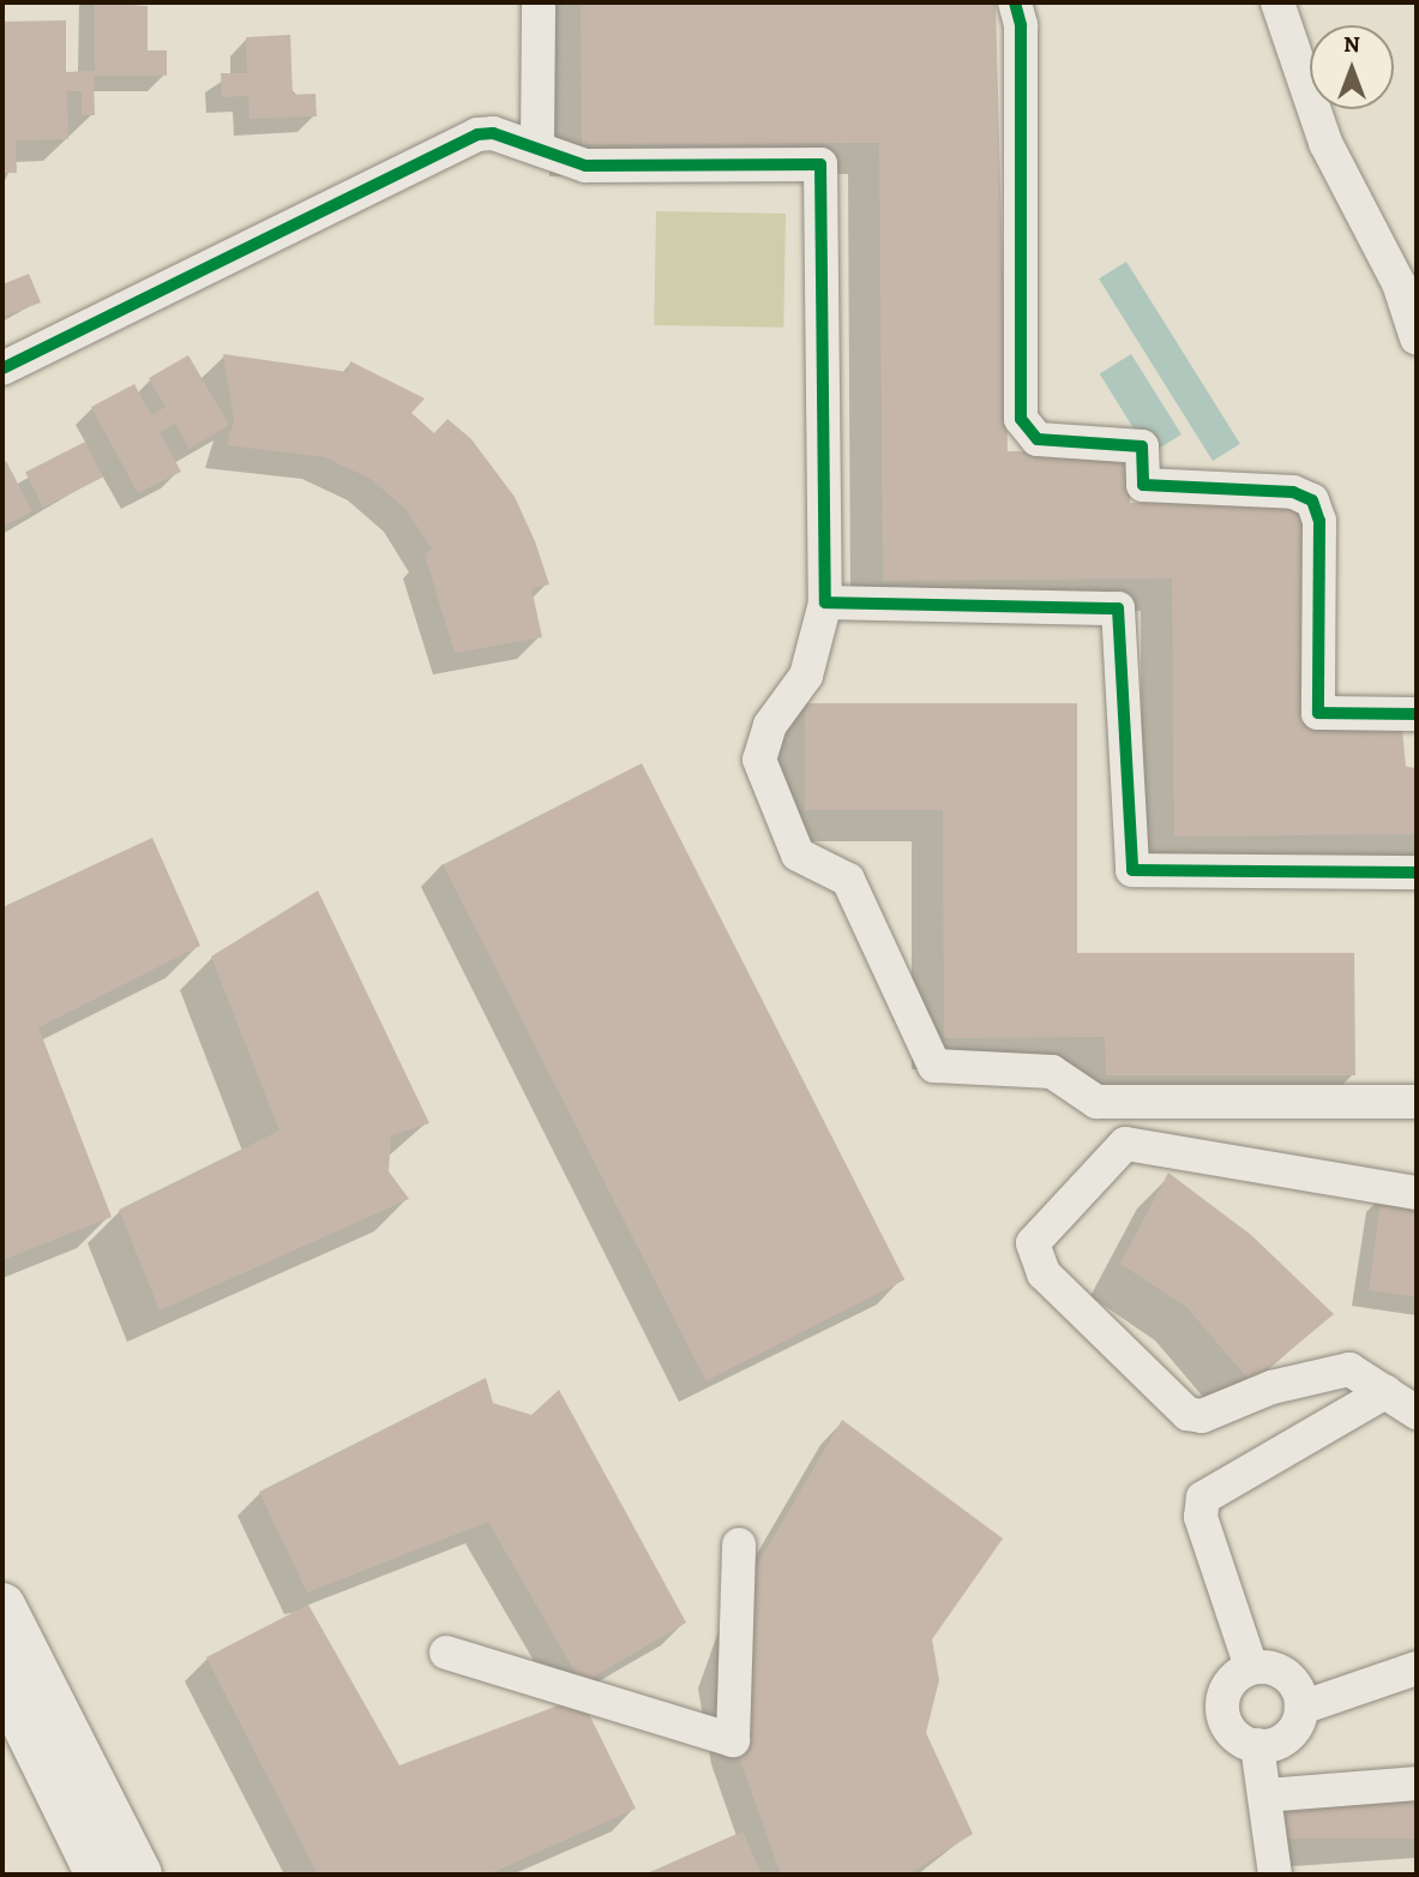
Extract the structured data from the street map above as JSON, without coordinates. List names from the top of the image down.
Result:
{
  "north": "top"
}
